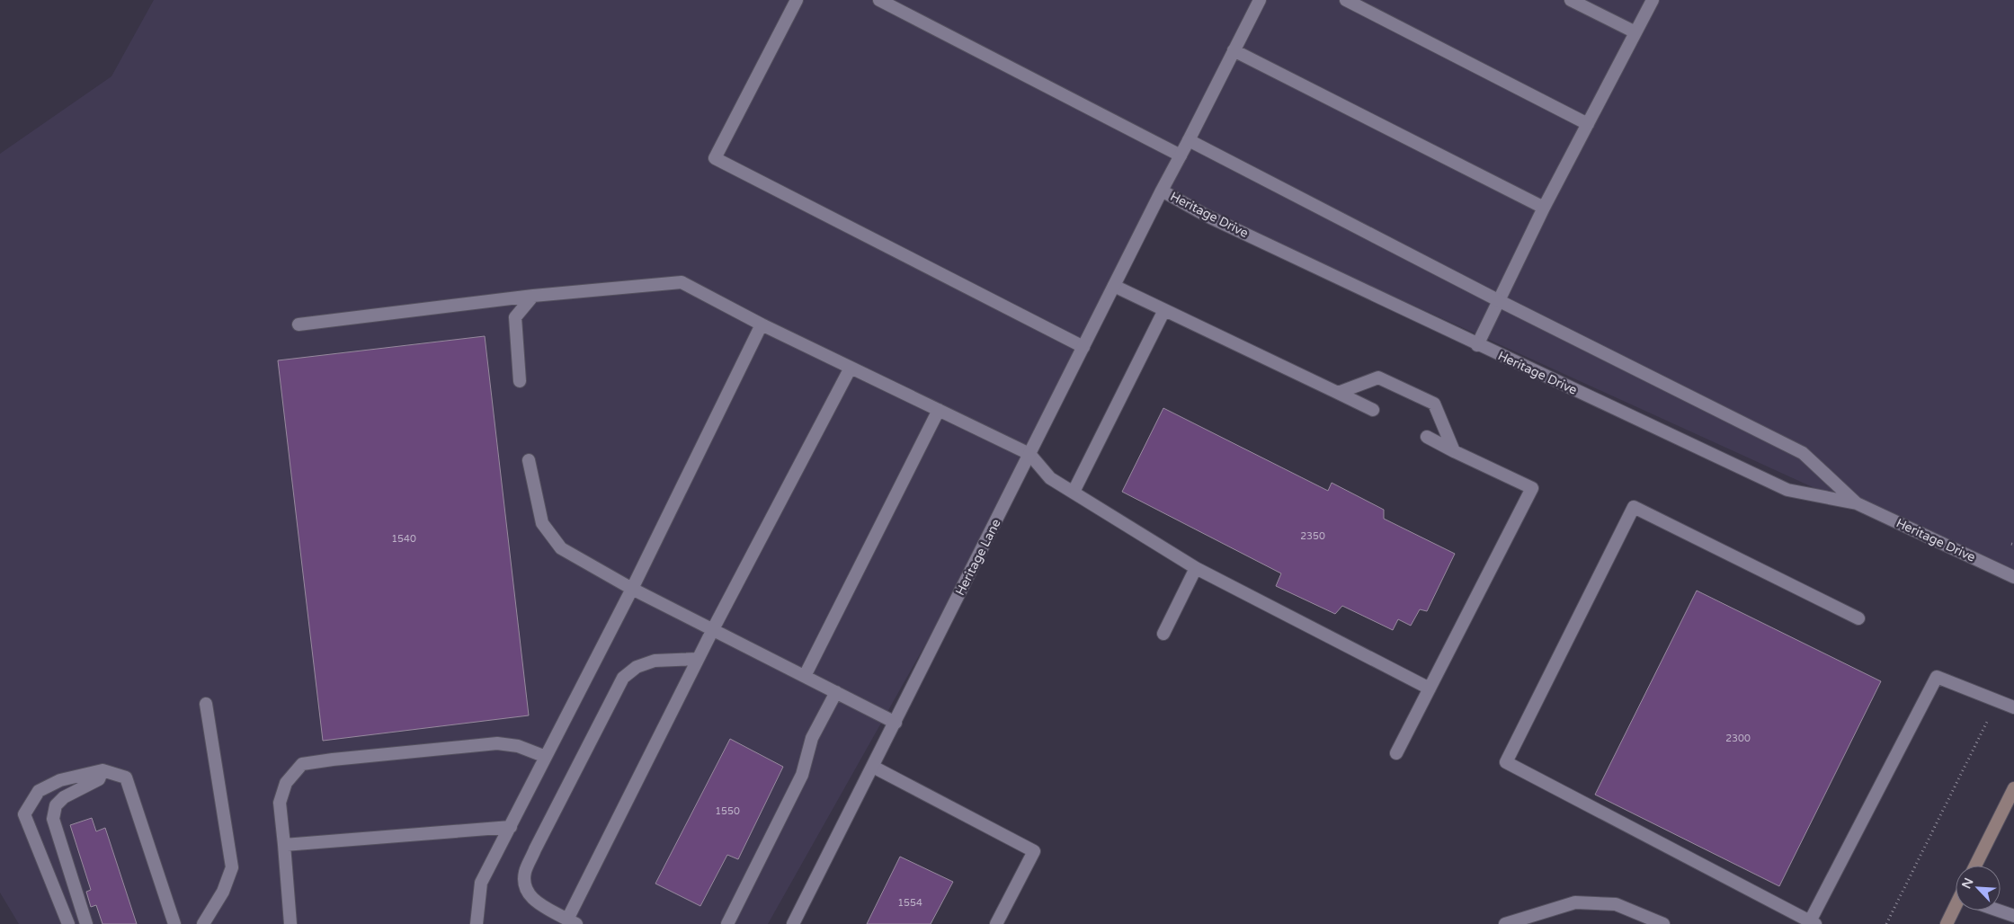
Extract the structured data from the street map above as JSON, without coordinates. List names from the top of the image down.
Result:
{
  "streets": {
    "street": ["Heritage Drive", "Heritage Lane"]
  },
  "crossings": [
    ["Heritage Drive", "Heritage Lane"]
  ],
  "house_numbers": [
    "2350",
    "1540",
    "2300",
    "1550",
    "1554"
  ],
  "north": "top left"
}
